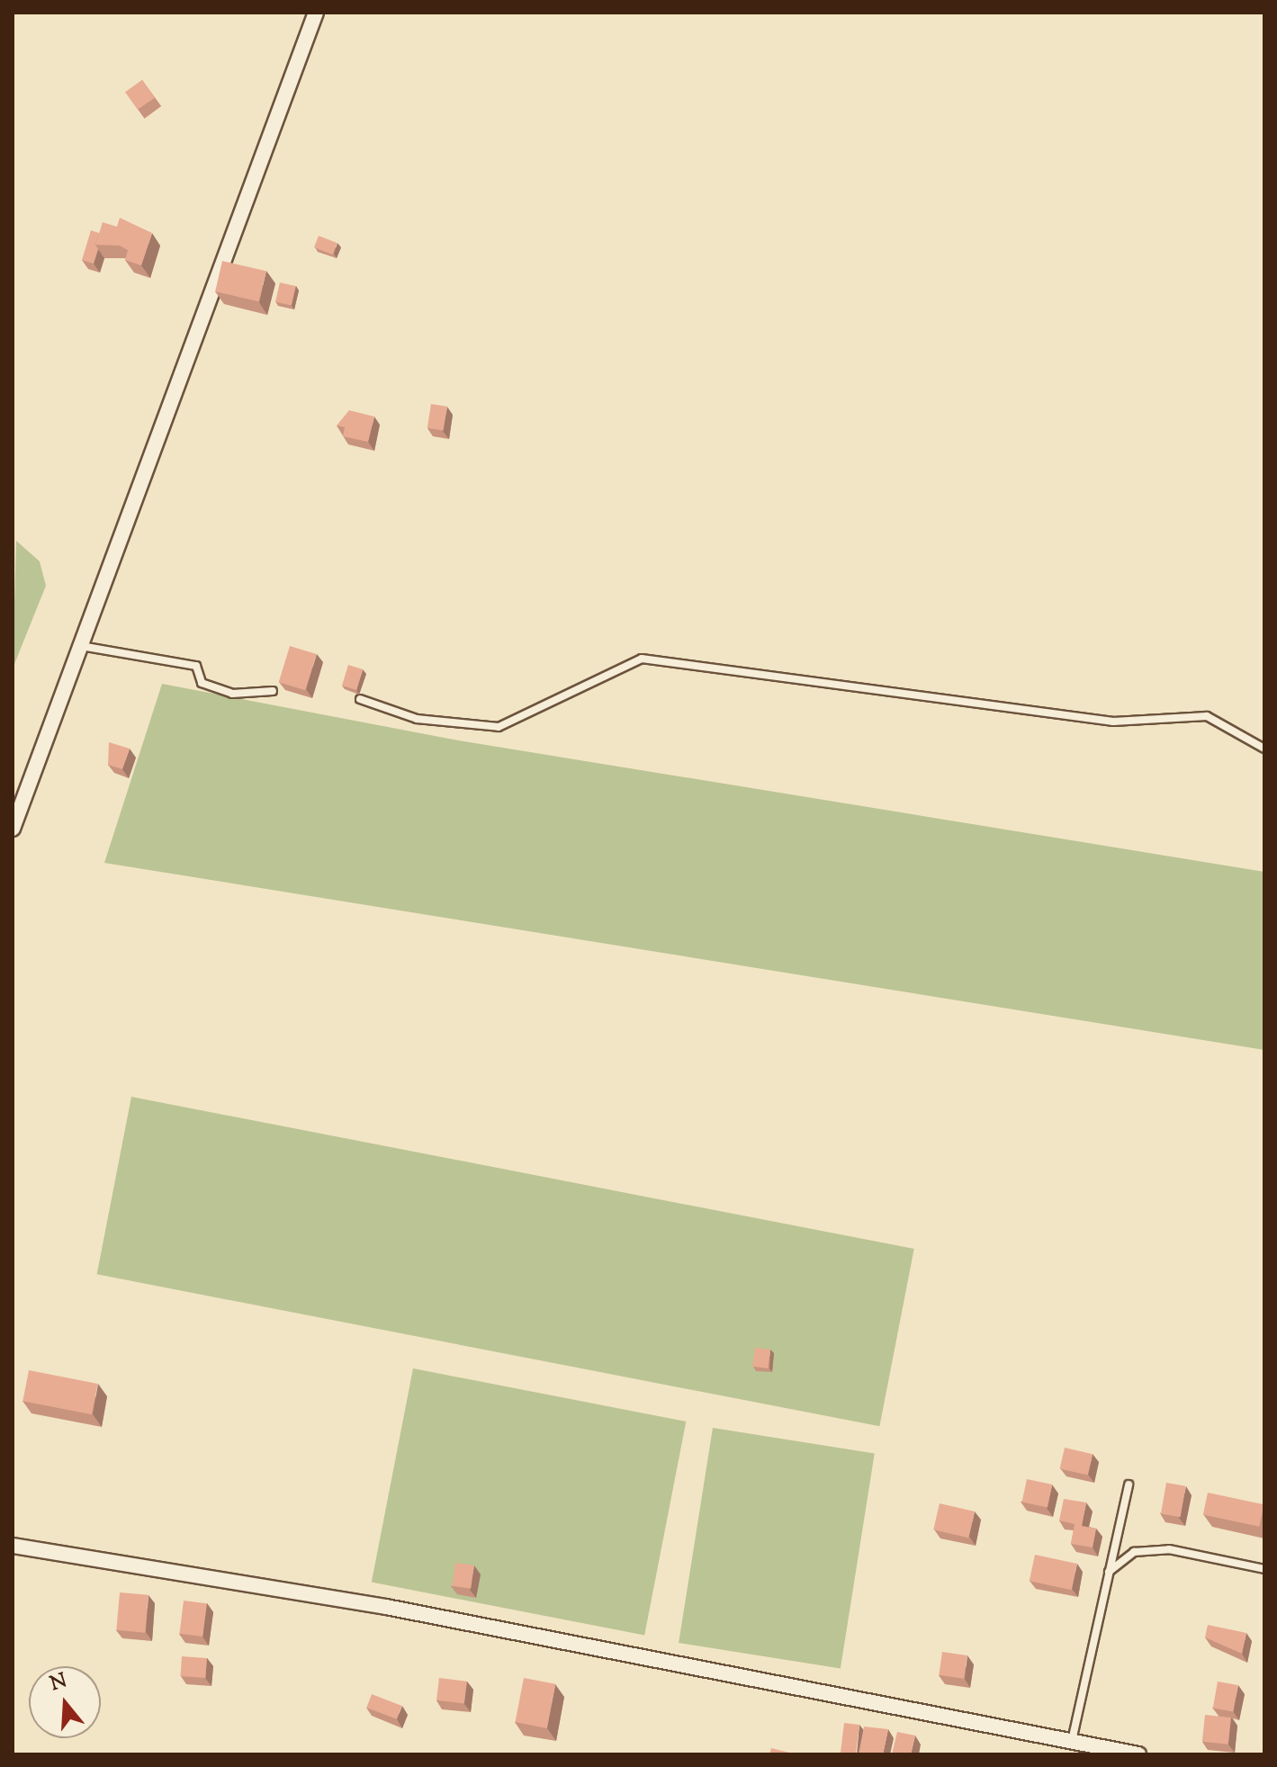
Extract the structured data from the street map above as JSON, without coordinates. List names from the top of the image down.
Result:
{
  "north": "top"
}
